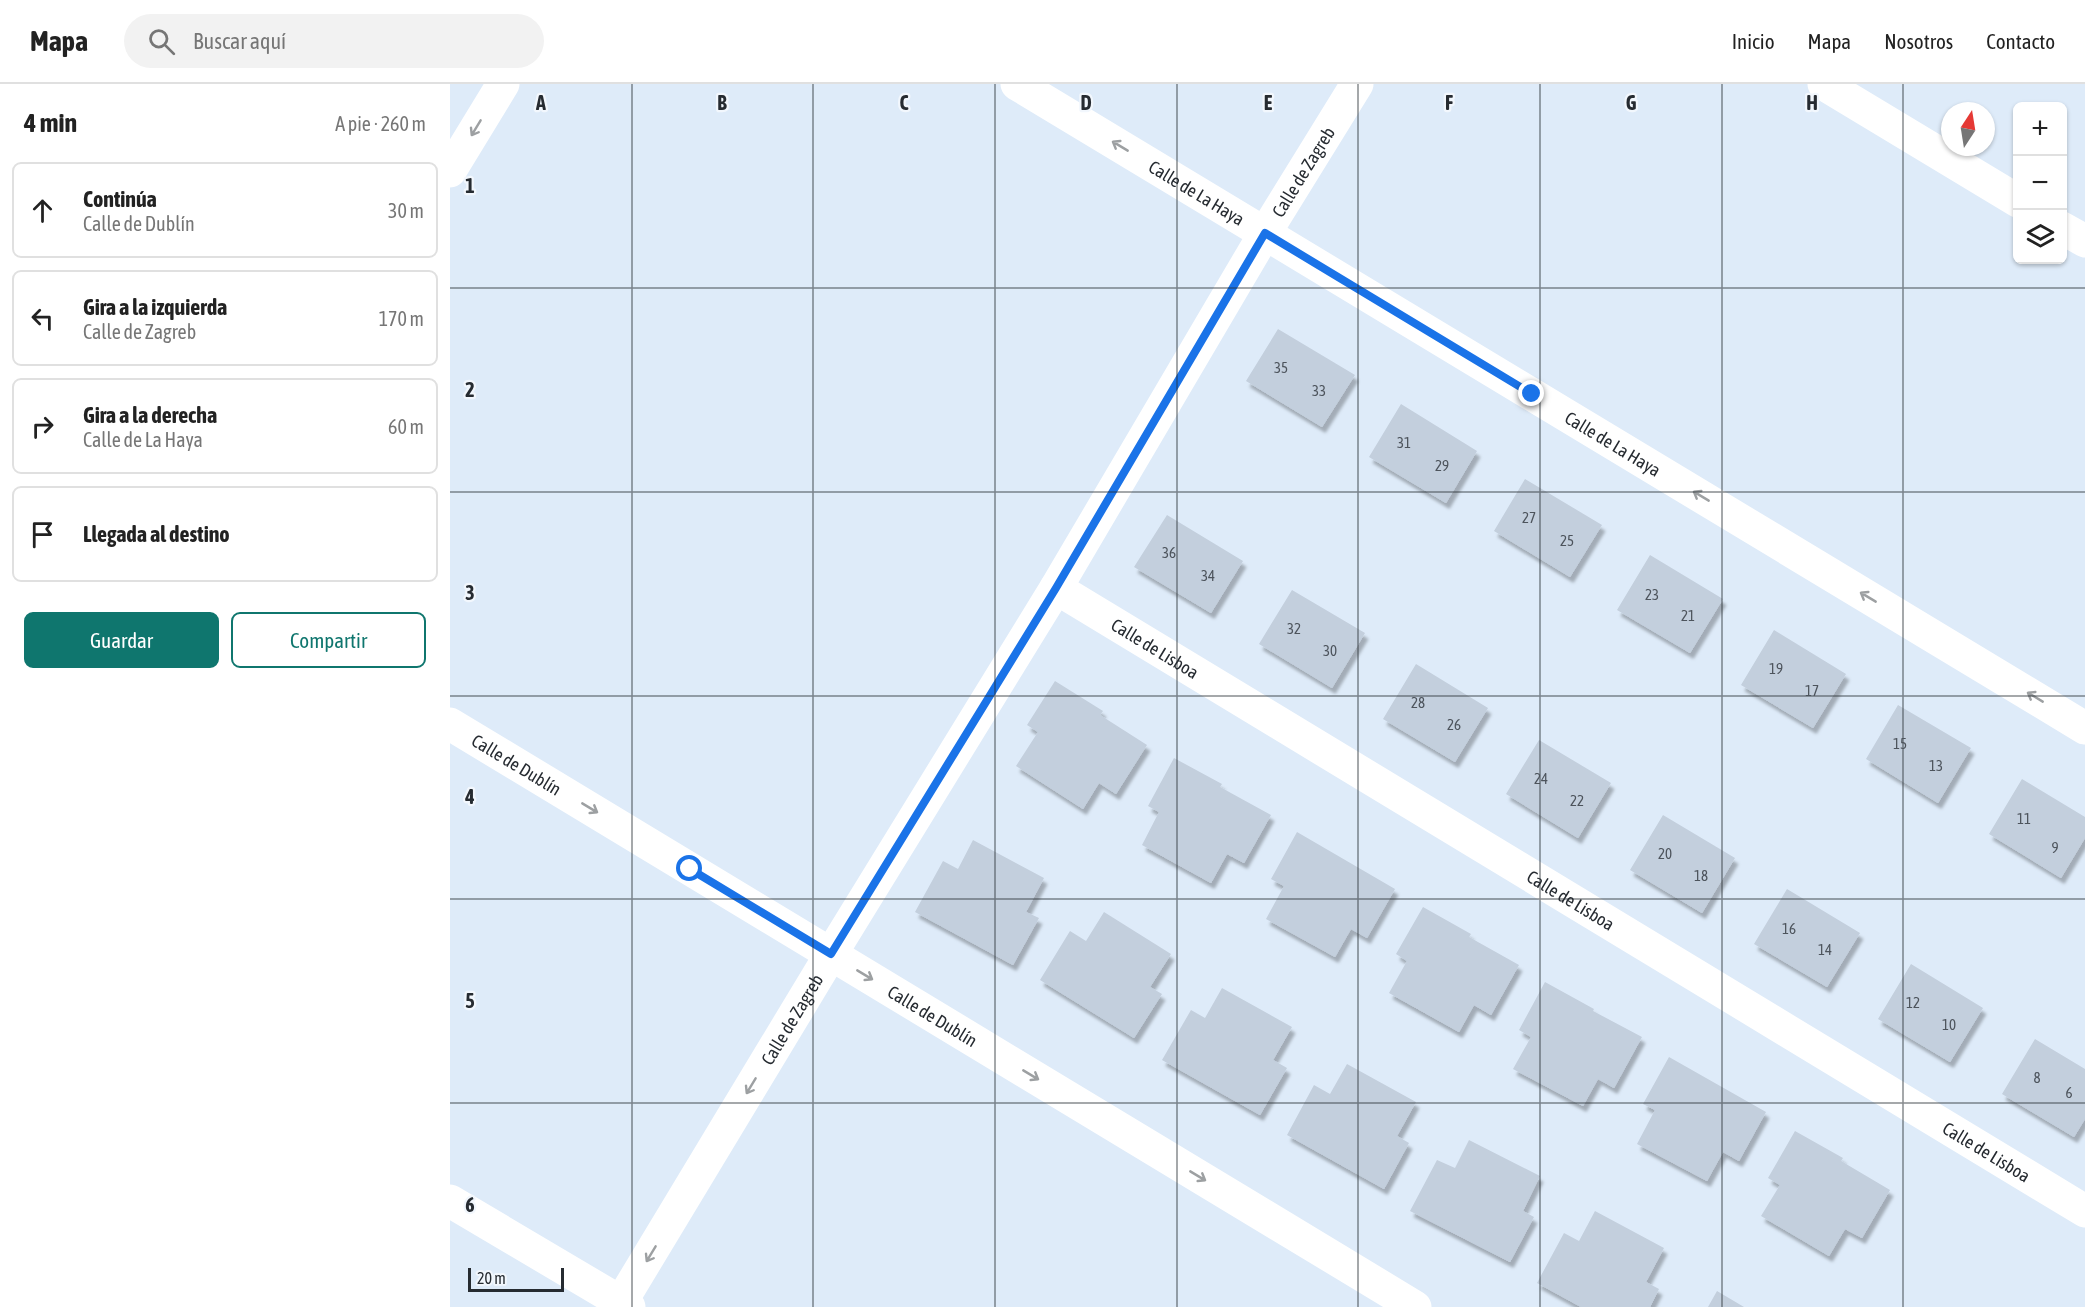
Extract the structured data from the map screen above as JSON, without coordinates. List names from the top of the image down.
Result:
{
  "streets": {
    "street": [
      "Calle de Zagreb",
      "Calle de La Haya",
      "Calle de Lisboa",
      "Calle de Dublín"
    ]
  },
  "crossings": [
    ["Calle de Zagreb", "Calle de La Haya"],
    ["Calle de Zagreb", "Calle de Lisboa"],
    ["Calle de Zagreb", "Calle de Dublín"]
  ],
  "one_way": ["Calle de La Haya", "Calle de Dublín"],
  "house_numbers": [
    "35",
    "33",
    "31",
    "29",
    "27",
    "25",
    "36",
    "34",
    "23",
    "21",
    "32",
    "30",
    "19",
    "17",
    "28",
    "26",
    "15",
    "13",
    "24",
    "22",
    "11",
    "9",
    "20",
    "18",
    "16",
    "14",
    "12",
    "10",
    "8",
    "6"
  ],
  "scale_bar": "20 m",
  "north": "top",
  "page": {
    "header": "Mapa",
    "search": "Buscar aquí",
    "nav": [
      "Inicio",
      "Mapa",
      "Nosotros",
      "Contacto"
    ],
    "heading": ["4 min", "A pie · 260 m"],
    "map_buttons": ["+", "−"],
    "list": [
      ["Continúa", "Calle de Dublín", "30 m"],
      ["Gira a la izquierda", "Calle de Zagreb", "170 m"],
      ["Gira a la derecha", "Calle de La Haya", "60 m"],
      "Llegada al destino"
    ],
    "buttons": ["Guardar", "Compartir"],
    "scale": "20 m"
  },
  "grid": {
    "columns": [
      "A",
      "B",
      "C",
      "D",
      "E",
      "F",
      "G",
      "H"
    ],
    "rows": [
      "1",
      "2",
      "3",
      "4",
      "5",
      "6"
    ]
  }
}
